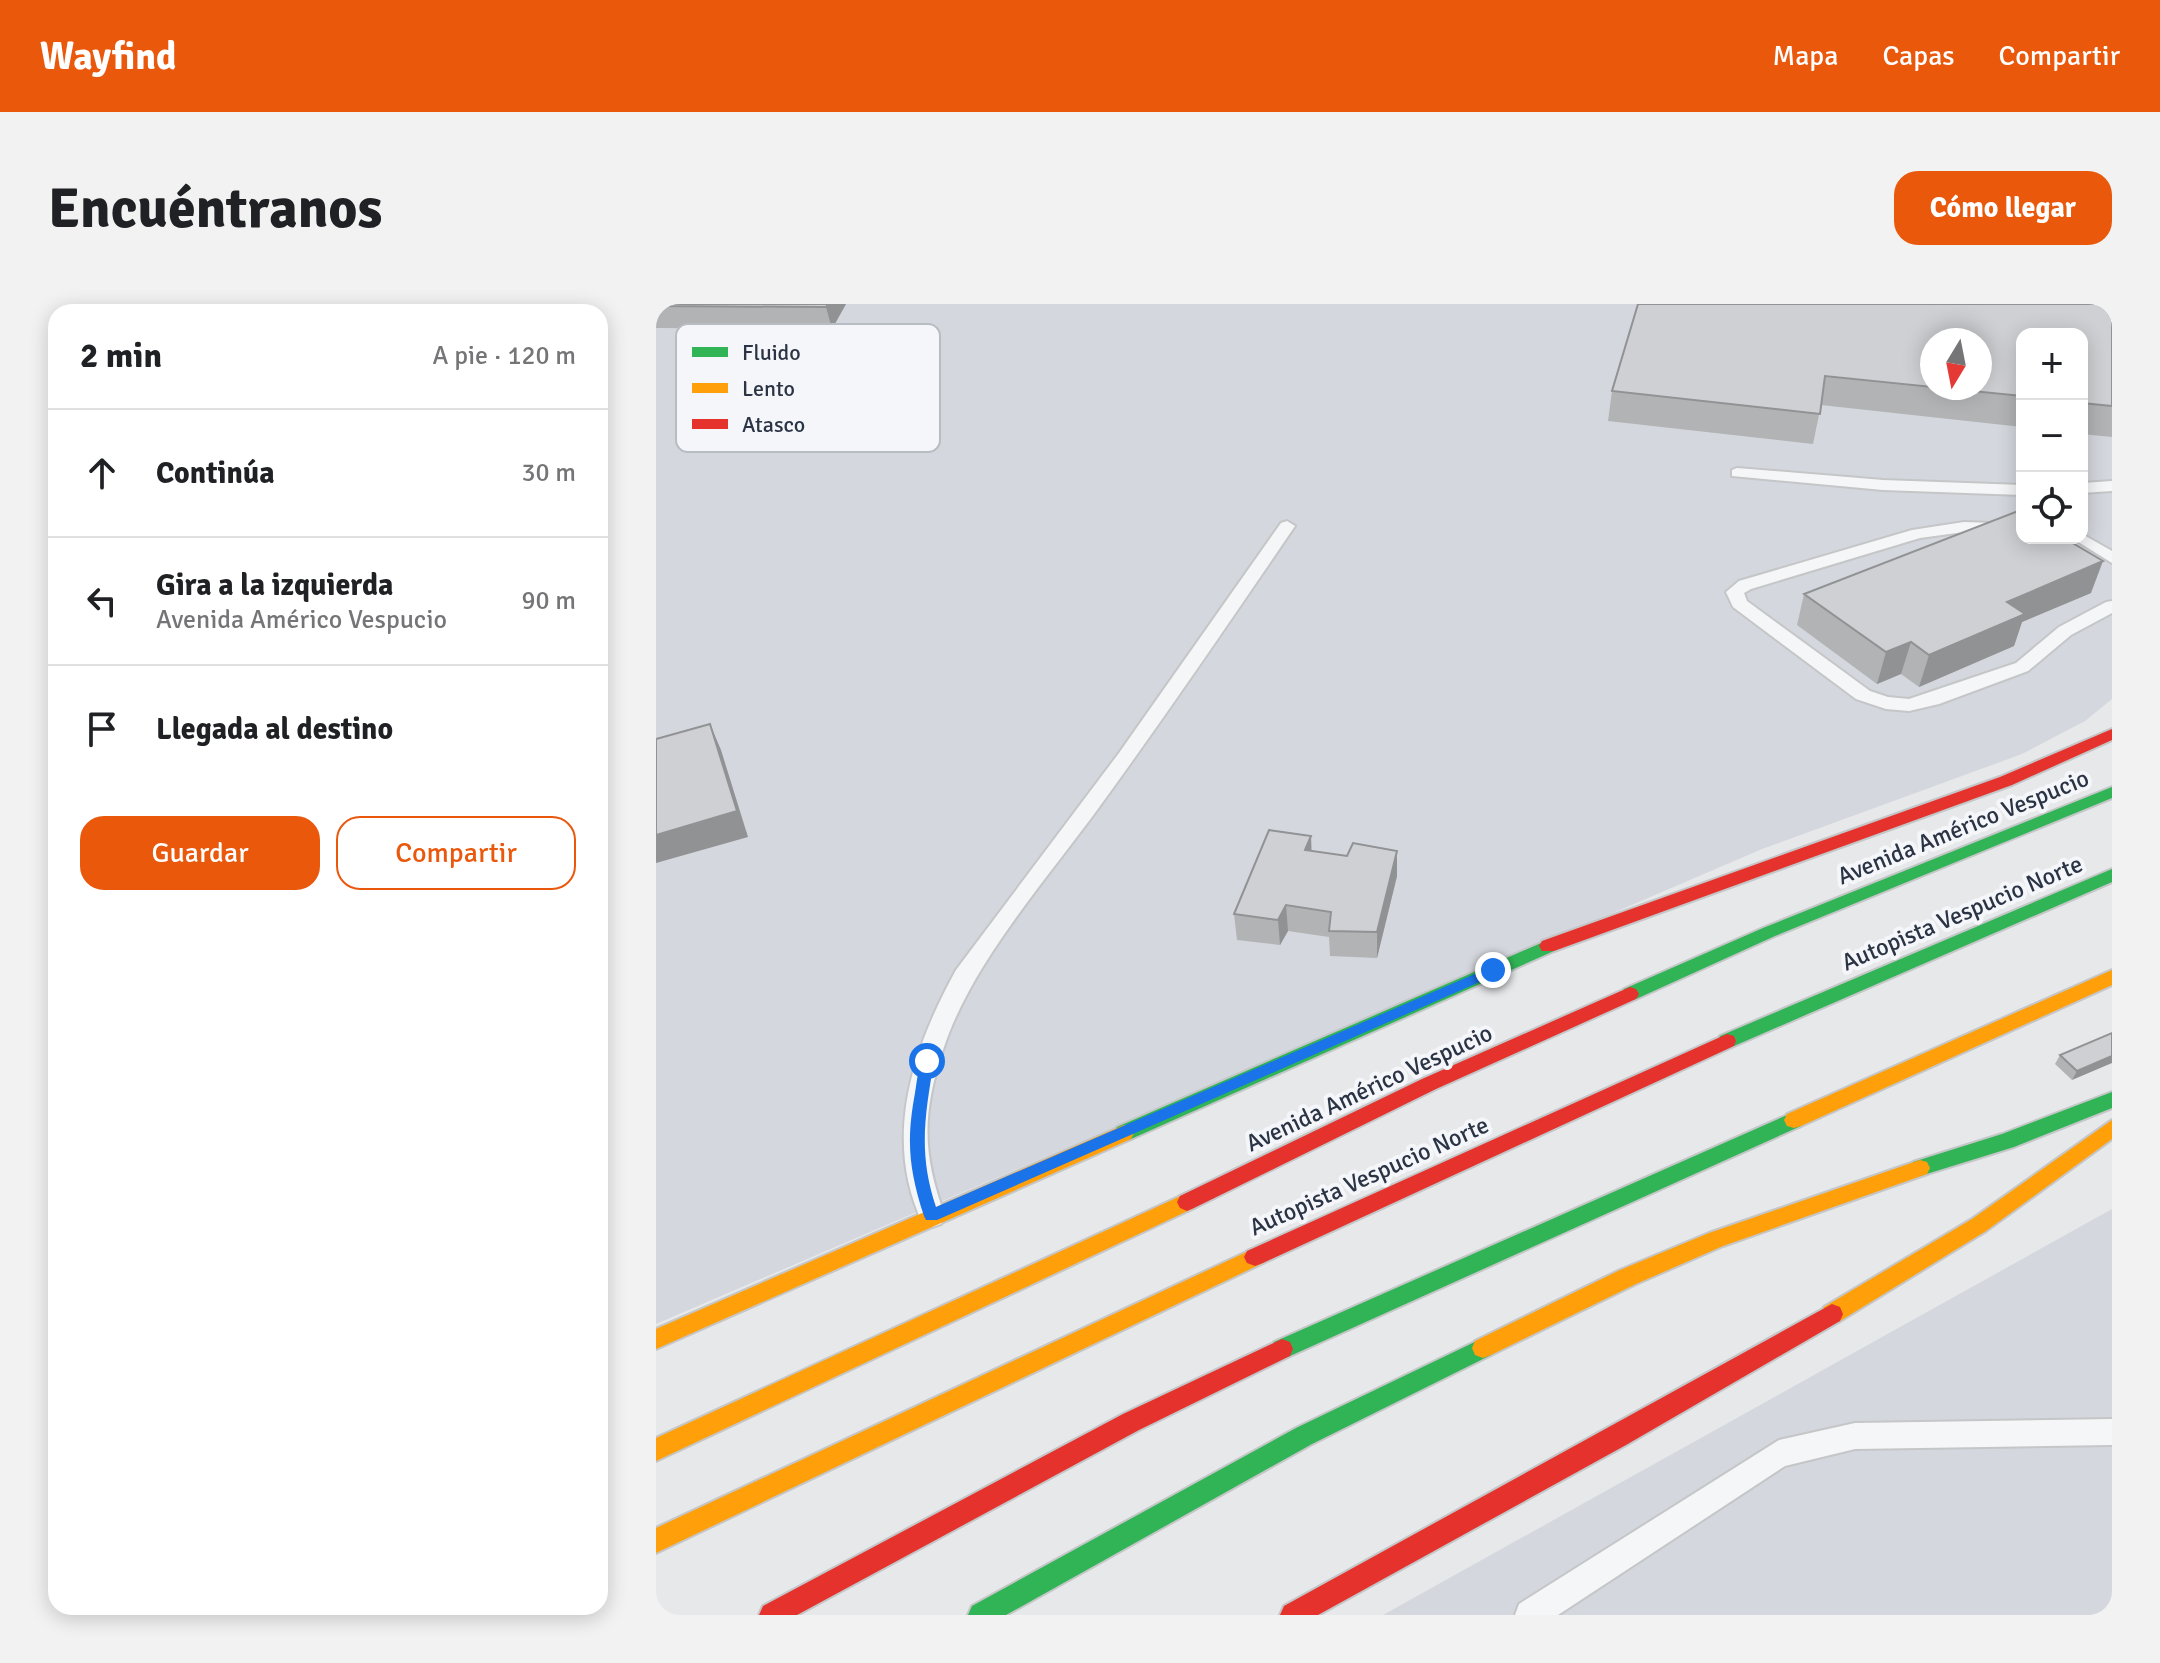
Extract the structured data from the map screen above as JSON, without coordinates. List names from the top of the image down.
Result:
{
  "streets": {
    "main road": ["Avenida Américo Vespucio", "Autopista Vespucio Norte"]
  },
  "legend": ["Fluido", "Lento", "Atasco"],
  "north": "bottom",
  "page": {
    "header": "Wayfind",
    "nav": ["Mapa", "Capas", "Compartir"],
    "buttons": [
      "Cómo llegar",
      ["Guardar", "Compartir"]
    ],
    "title": "Encuéntranos",
    "heading": ["2 min", "A pie · 120 m"],
    "map_buttons": ["+", "−"],
    "list": [
      ["Continúa", "30 m"],
      ["Gira a la izquierda", "Avenida Américo Vespucio", "90 m"],
      "Llegada al destino"
    ]
  }
}
